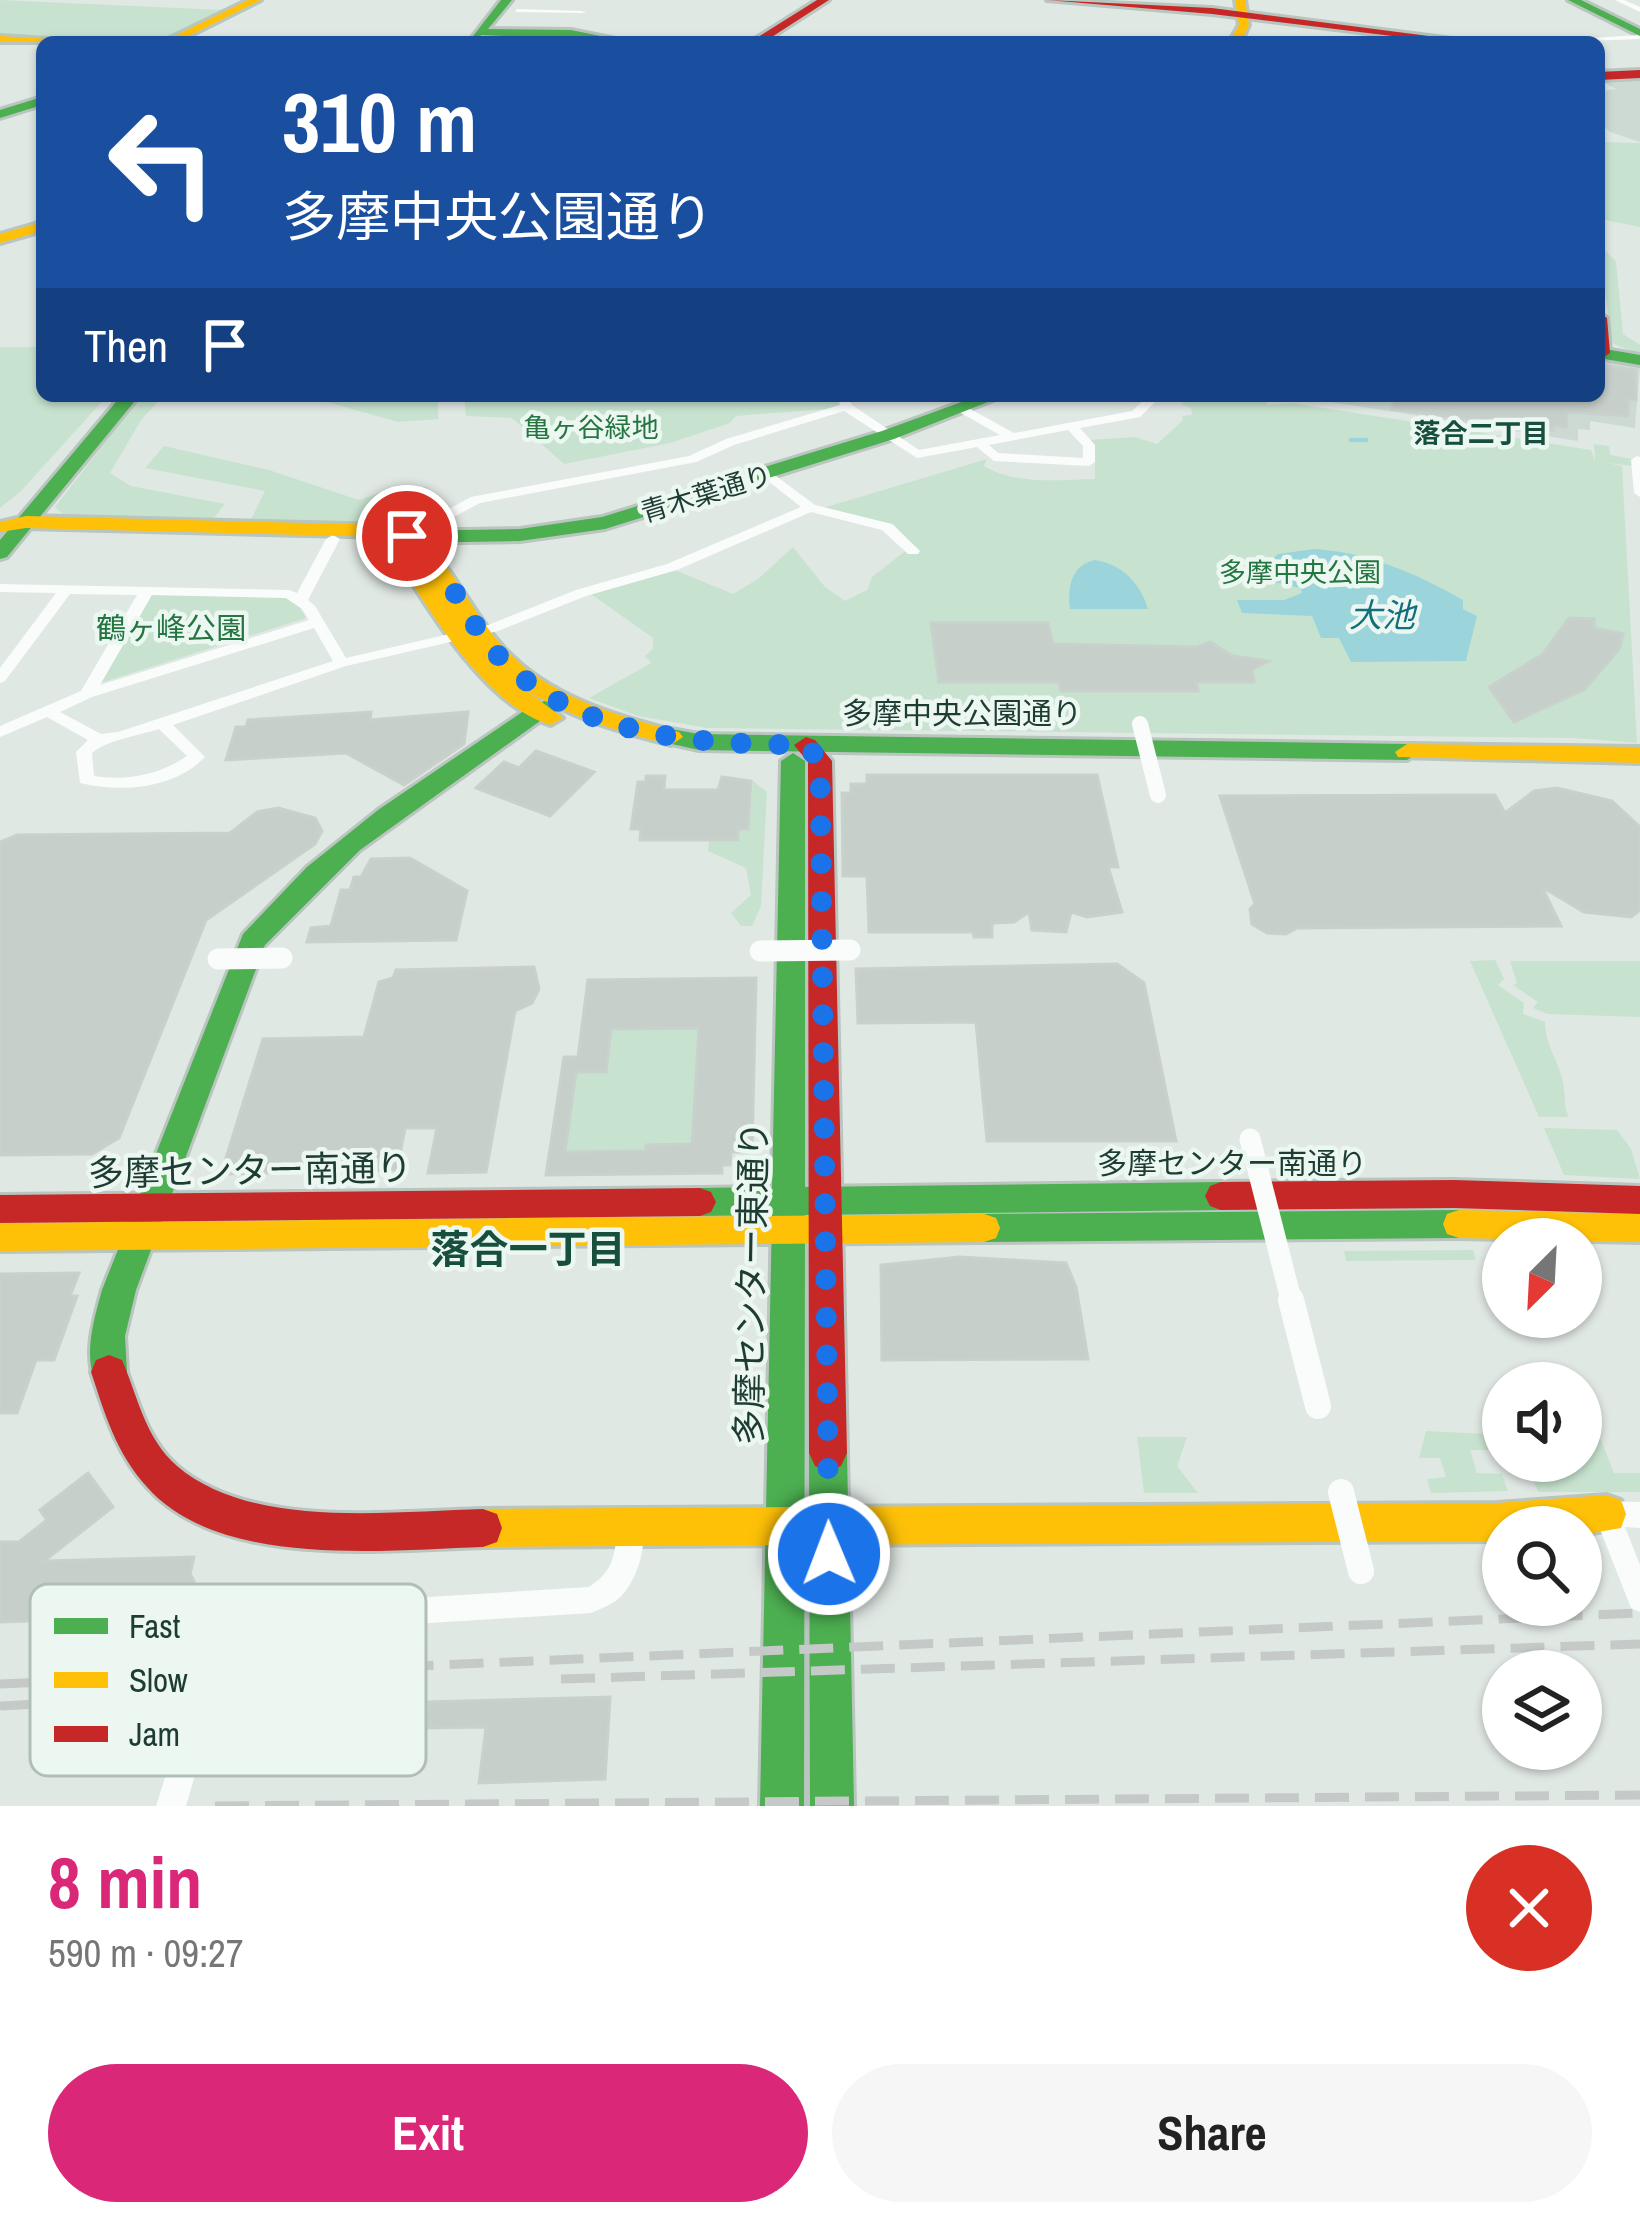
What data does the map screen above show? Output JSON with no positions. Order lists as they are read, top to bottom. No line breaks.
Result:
{"streets":{"street":["青木葉通り","多摩中央公園通り","多摩センター南通り","多摩センター東通り"]},"crossings":[["青木葉通り","多摩中央公園通り"],["多摩中央公園通り","多摩センター東通り"],["多摩センター南通り","多摩センター東通り"]],"districts":["落合二丁目","落合一丁目"],"water":["大池"],"parks":["亀ヶ谷緑地","多摩中央公園","鶴ヶ峰公園"],"legend":["Fast","Slow","Jam"],"north":"bottom left","page":{"turn":["310 m","多摩中央公園通り"],"then":"Then","heading":["8 min","590 m · 09:27"],"buttons":["Exit","Share"]}}
